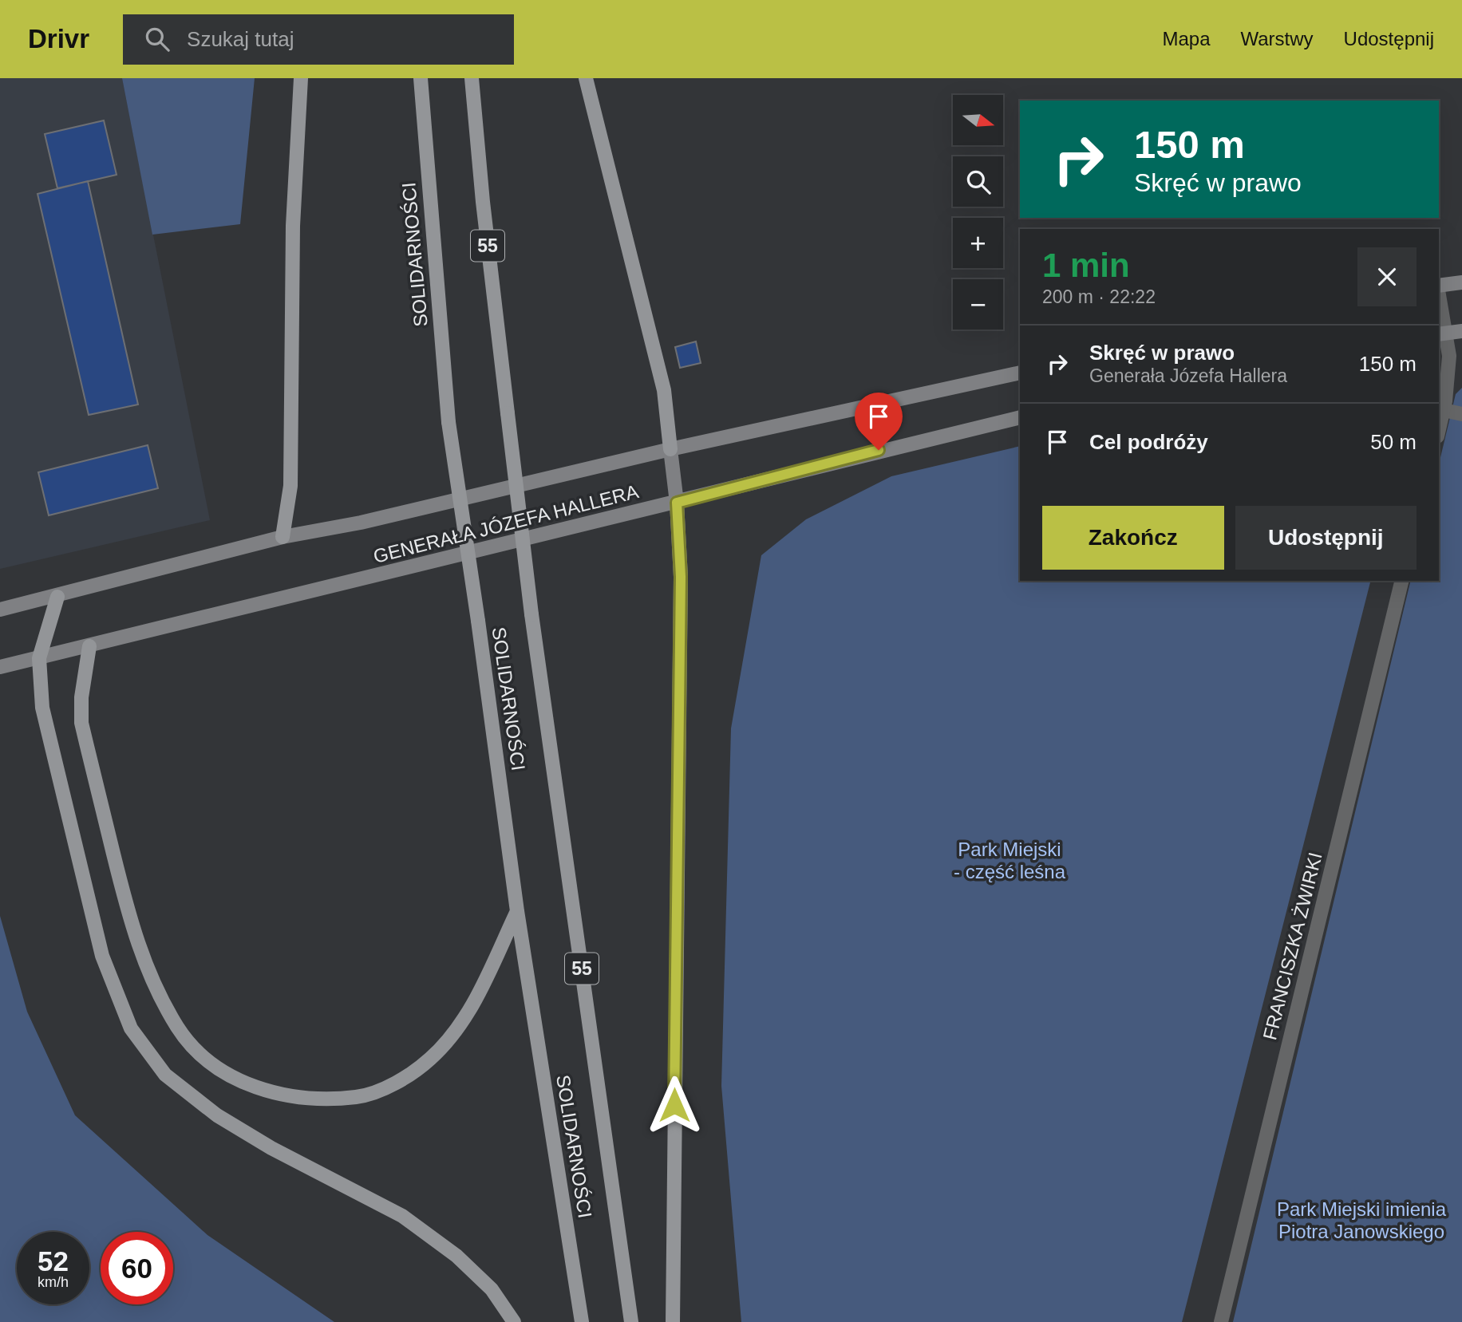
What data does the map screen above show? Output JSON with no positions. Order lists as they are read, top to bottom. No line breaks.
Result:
{"streets":{"main road":["55","SOLIDARNOŚCI","GENERAŁA JÓZEFA HALLERA"],"street":["FRANCISZKA ŻWIRKI"]},"parks":["Park Miejski - część leśna","Park Miejski imienia Piotra Janowskiego"],"north":"right","page":{"header":"Drivr","search":"Szukaj tutaj","nav":["Mapa","Warstwy","Udostępnij"],"map_buttons":["+","−"],"turn":["150 m","Skręć w prawo"],"heading":["1 min","200 m · 22:22"],"list":[{"name":"Skręć w prawo","note":"Generała Józefa Hallera","value":"150 m"},{"name":"Cel podróży","value":"50 m"}],"buttons":["Zakończ","Udostępnij"],"speed":"52 km/h","limit":"60"}}
